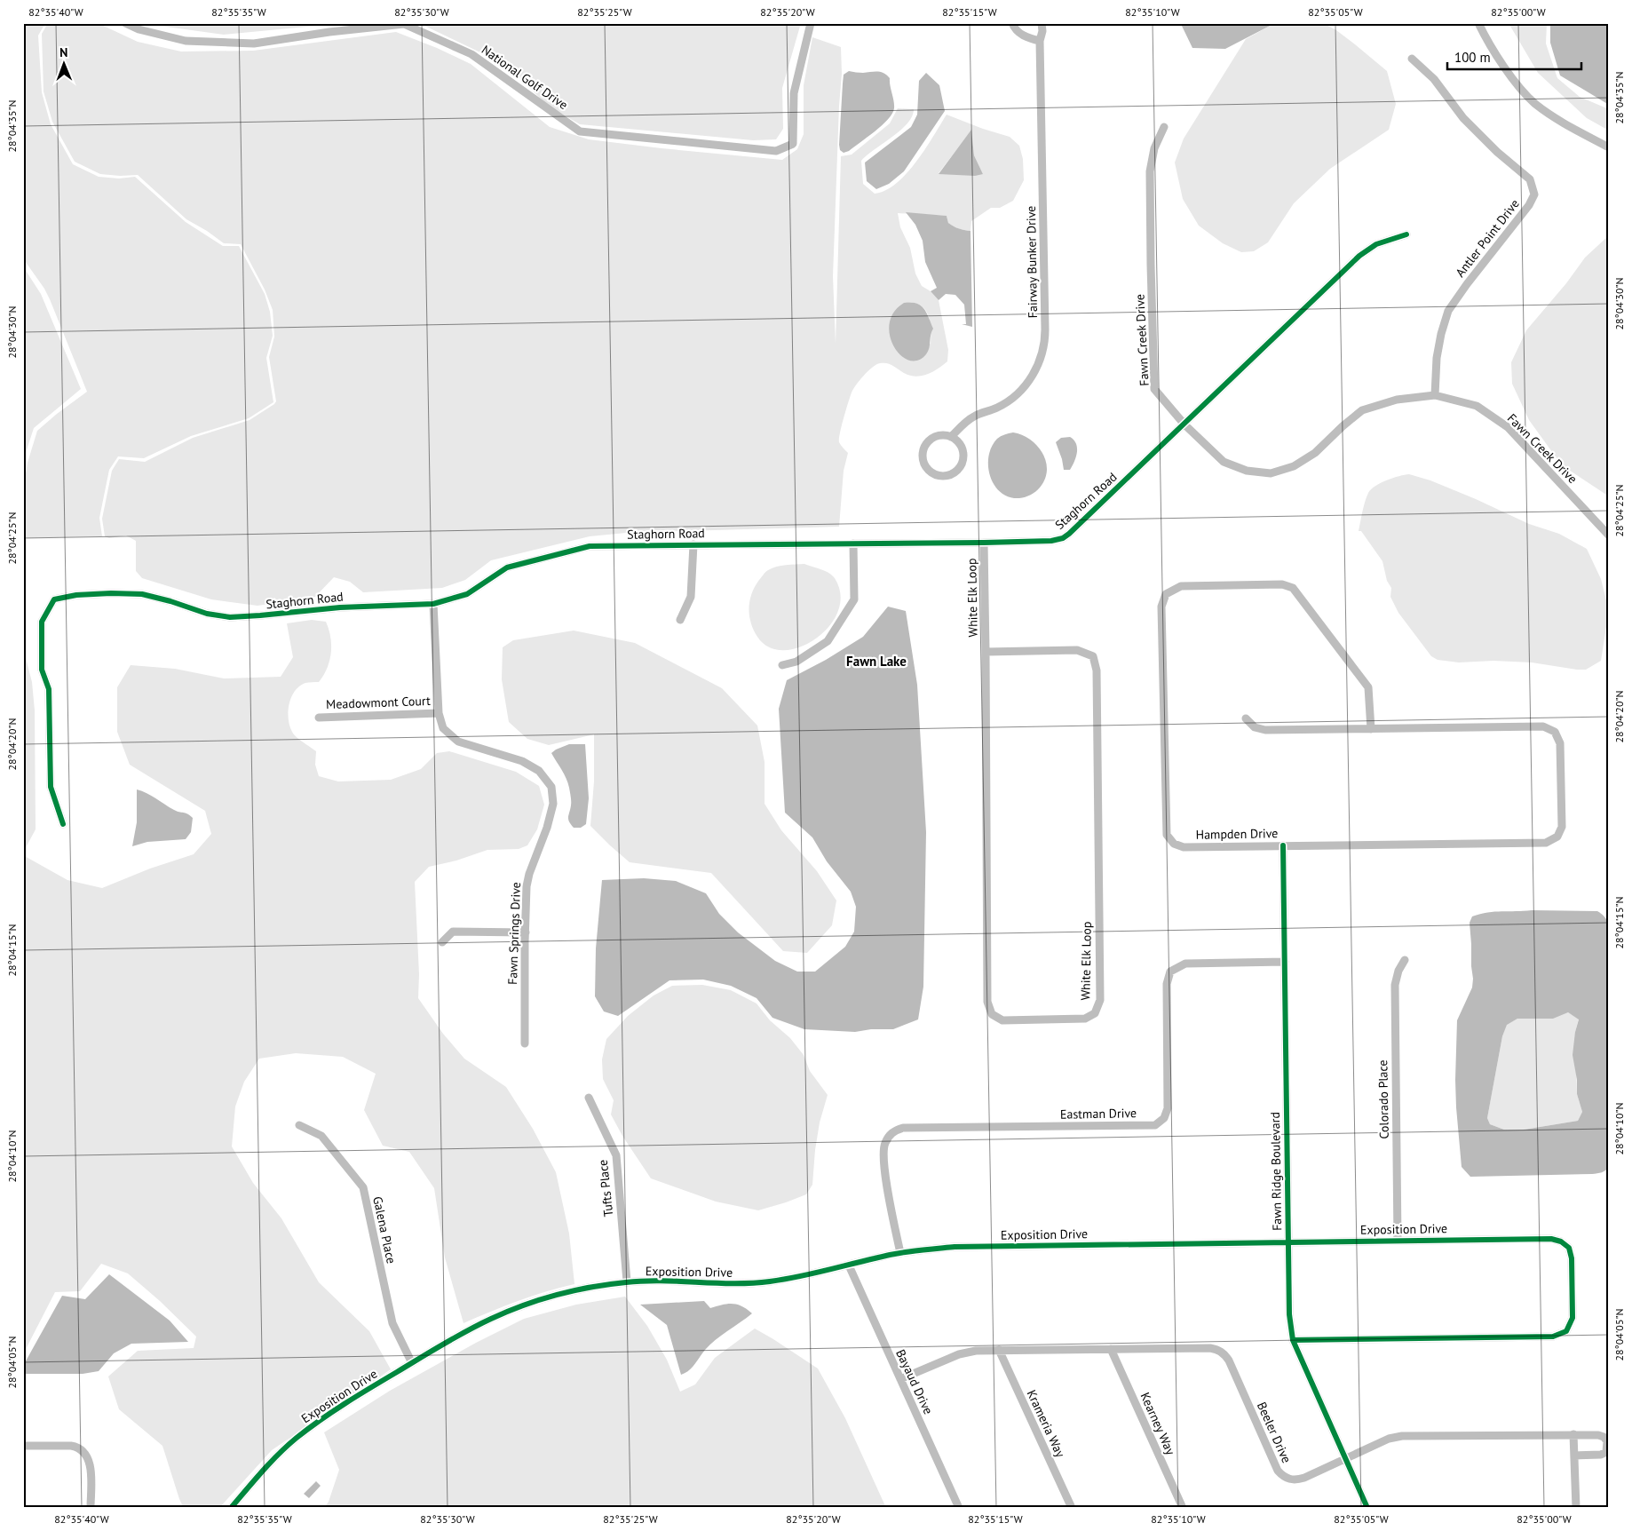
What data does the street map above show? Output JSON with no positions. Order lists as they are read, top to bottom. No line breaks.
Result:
{"streets":{"street":["National Golf Drive","Antler Point Drive","Fairway Bunker Drive","Fawn Creek Drive","Staghorn Road","White Elk Loop","Meadowmont Court","Hampden Drive","Fawn Springs Drive","Colorado Place","Eastman Drive","Fawn Ridge Boulevard","Tufts Place","Exposition Drive","Galena Place","Bayaud Drive","Krameria Way","Kearney Way","Beeler Drive"]},"crossings":[["Antler Point Drive","Fawn Creek Drive"],["Fawn Creek Drive","Staghorn Road"],["Staghorn Road","White Elk Loop"],["Staghorn Road","Fawn Springs Drive"],["Meadowmont Court","Fawn Springs Drive"],["Hampden Drive","Fawn Ridge Boulevard"],["Colorado Place","Exposition Drive"],["Eastman Drive","Fawn Ridge Boulevard"],["Eastman Drive","Exposition Drive"],["Fawn Ridge Boulevard","Exposition Drive"],["Fawn Ridge Boulevard","Beeler Drive"],["Tufts Place","Exposition Drive"],["Exposition Drive","Galena Place"],["Exposition Drive","Bayaud Drive"],["Bayaud Drive","Beeler Drive"],["Krameria Way","Beeler Drive"],["Kearney Way","Beeler Drive"]],"districts":["Fawn Lake"],"scale_bar":"100 m","north":"top","coordinates":["82°35'40\"W","82°35'35\"W","82°35'30\"W","82°35'25\"W","82°35'20\"W","82°35'15\"W","82°35'10\"W","82°35'05\"W","82°35'00\"W","28°04'35\"N","28°04'30\"N","28°04'25\"N","28°04'20\"N","28°04'15\"N","28°04'10\"N","28°04'05\"N"]}
